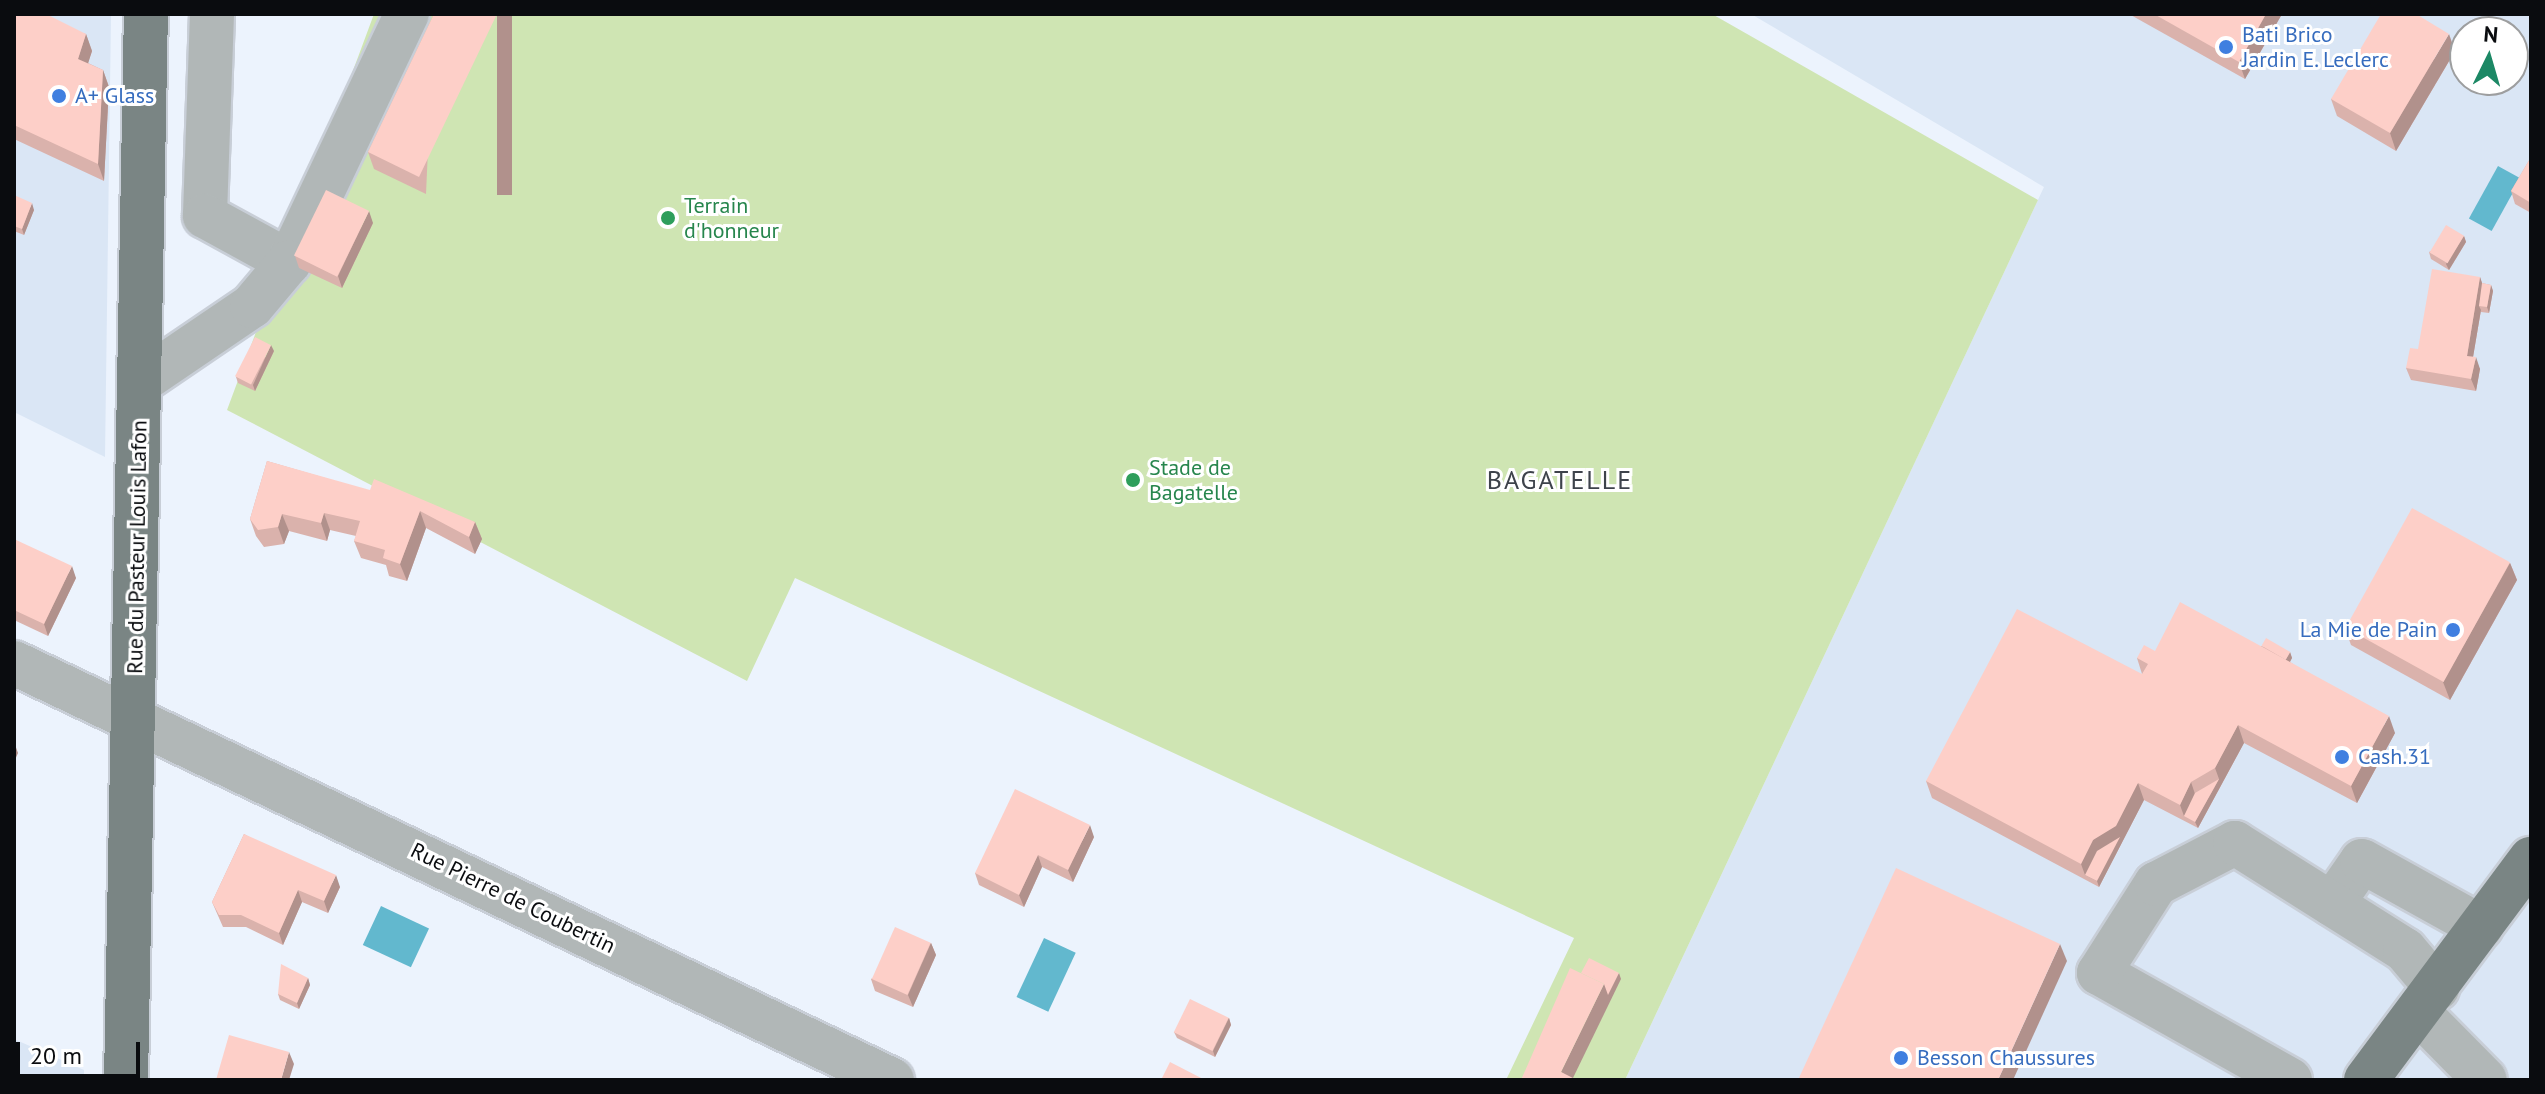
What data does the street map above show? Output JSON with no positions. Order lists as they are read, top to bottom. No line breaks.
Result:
{"streets":{"main road":["Rue du Pasteur Louis Lafon"],"street":["Rue Pierre de Coubertin"]},"crossings":[["Rue du Pasteur Louis Lafon","Rue Pierre de Coubertin"]],"districts":["BAGATELLE"],"places":["Bati Brico Jardin E. Leclerc","A+ Glass","Terrain d'honneur","Stade de Bagatelle","La Mie de Pain","Cash.31","Besson Chaussures"],"scale_bar":"20 m","north":"top"}
